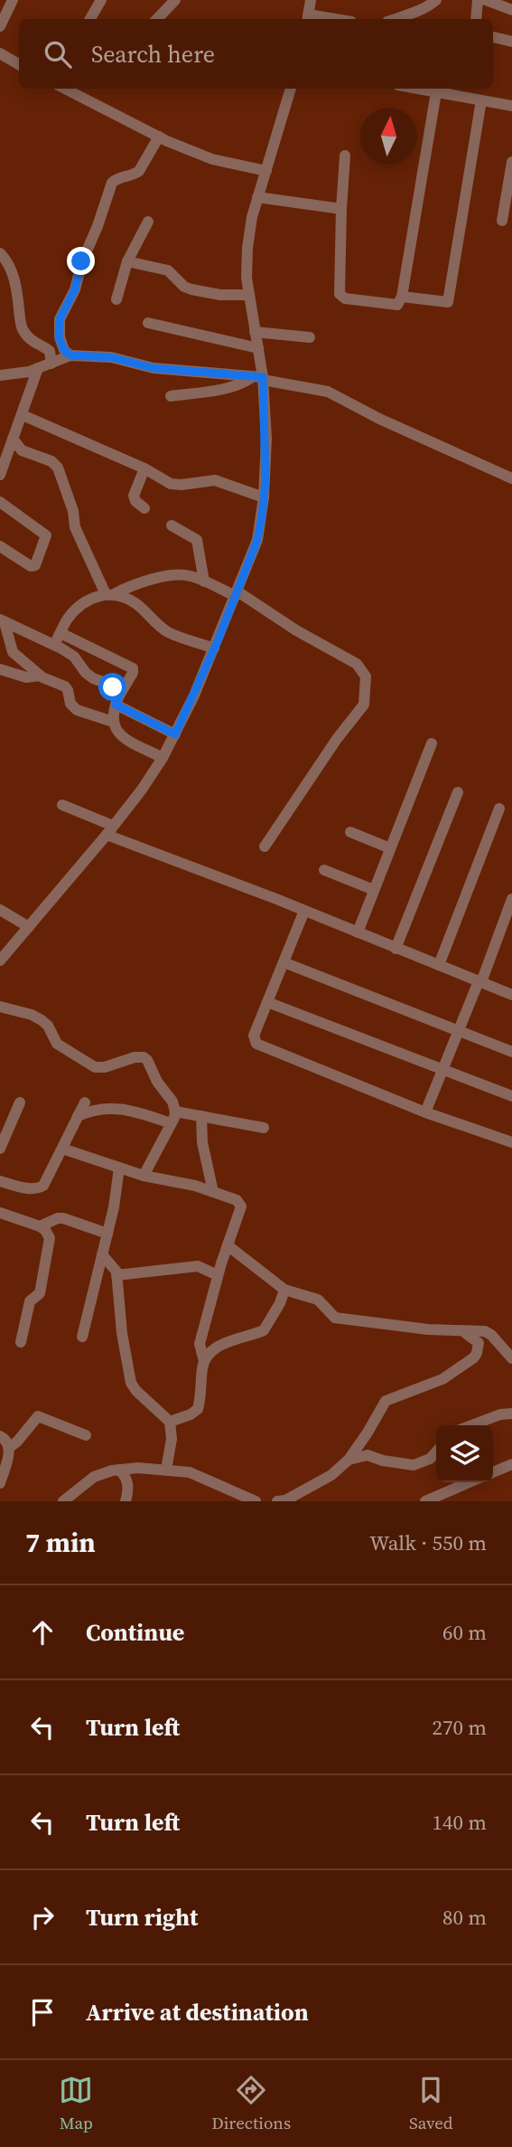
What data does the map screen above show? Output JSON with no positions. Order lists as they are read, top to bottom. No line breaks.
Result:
{"north":"top","page":{"search":"Search here","heading":["7 min","Walk · 550 m"],"list":[["Continue","60 m"],["Turn left","270 m"],["Turn left","140 m"],["Turn right","80 m"],"Arrive at destination"],"nav":["Map","Directions","Saved"]}}
